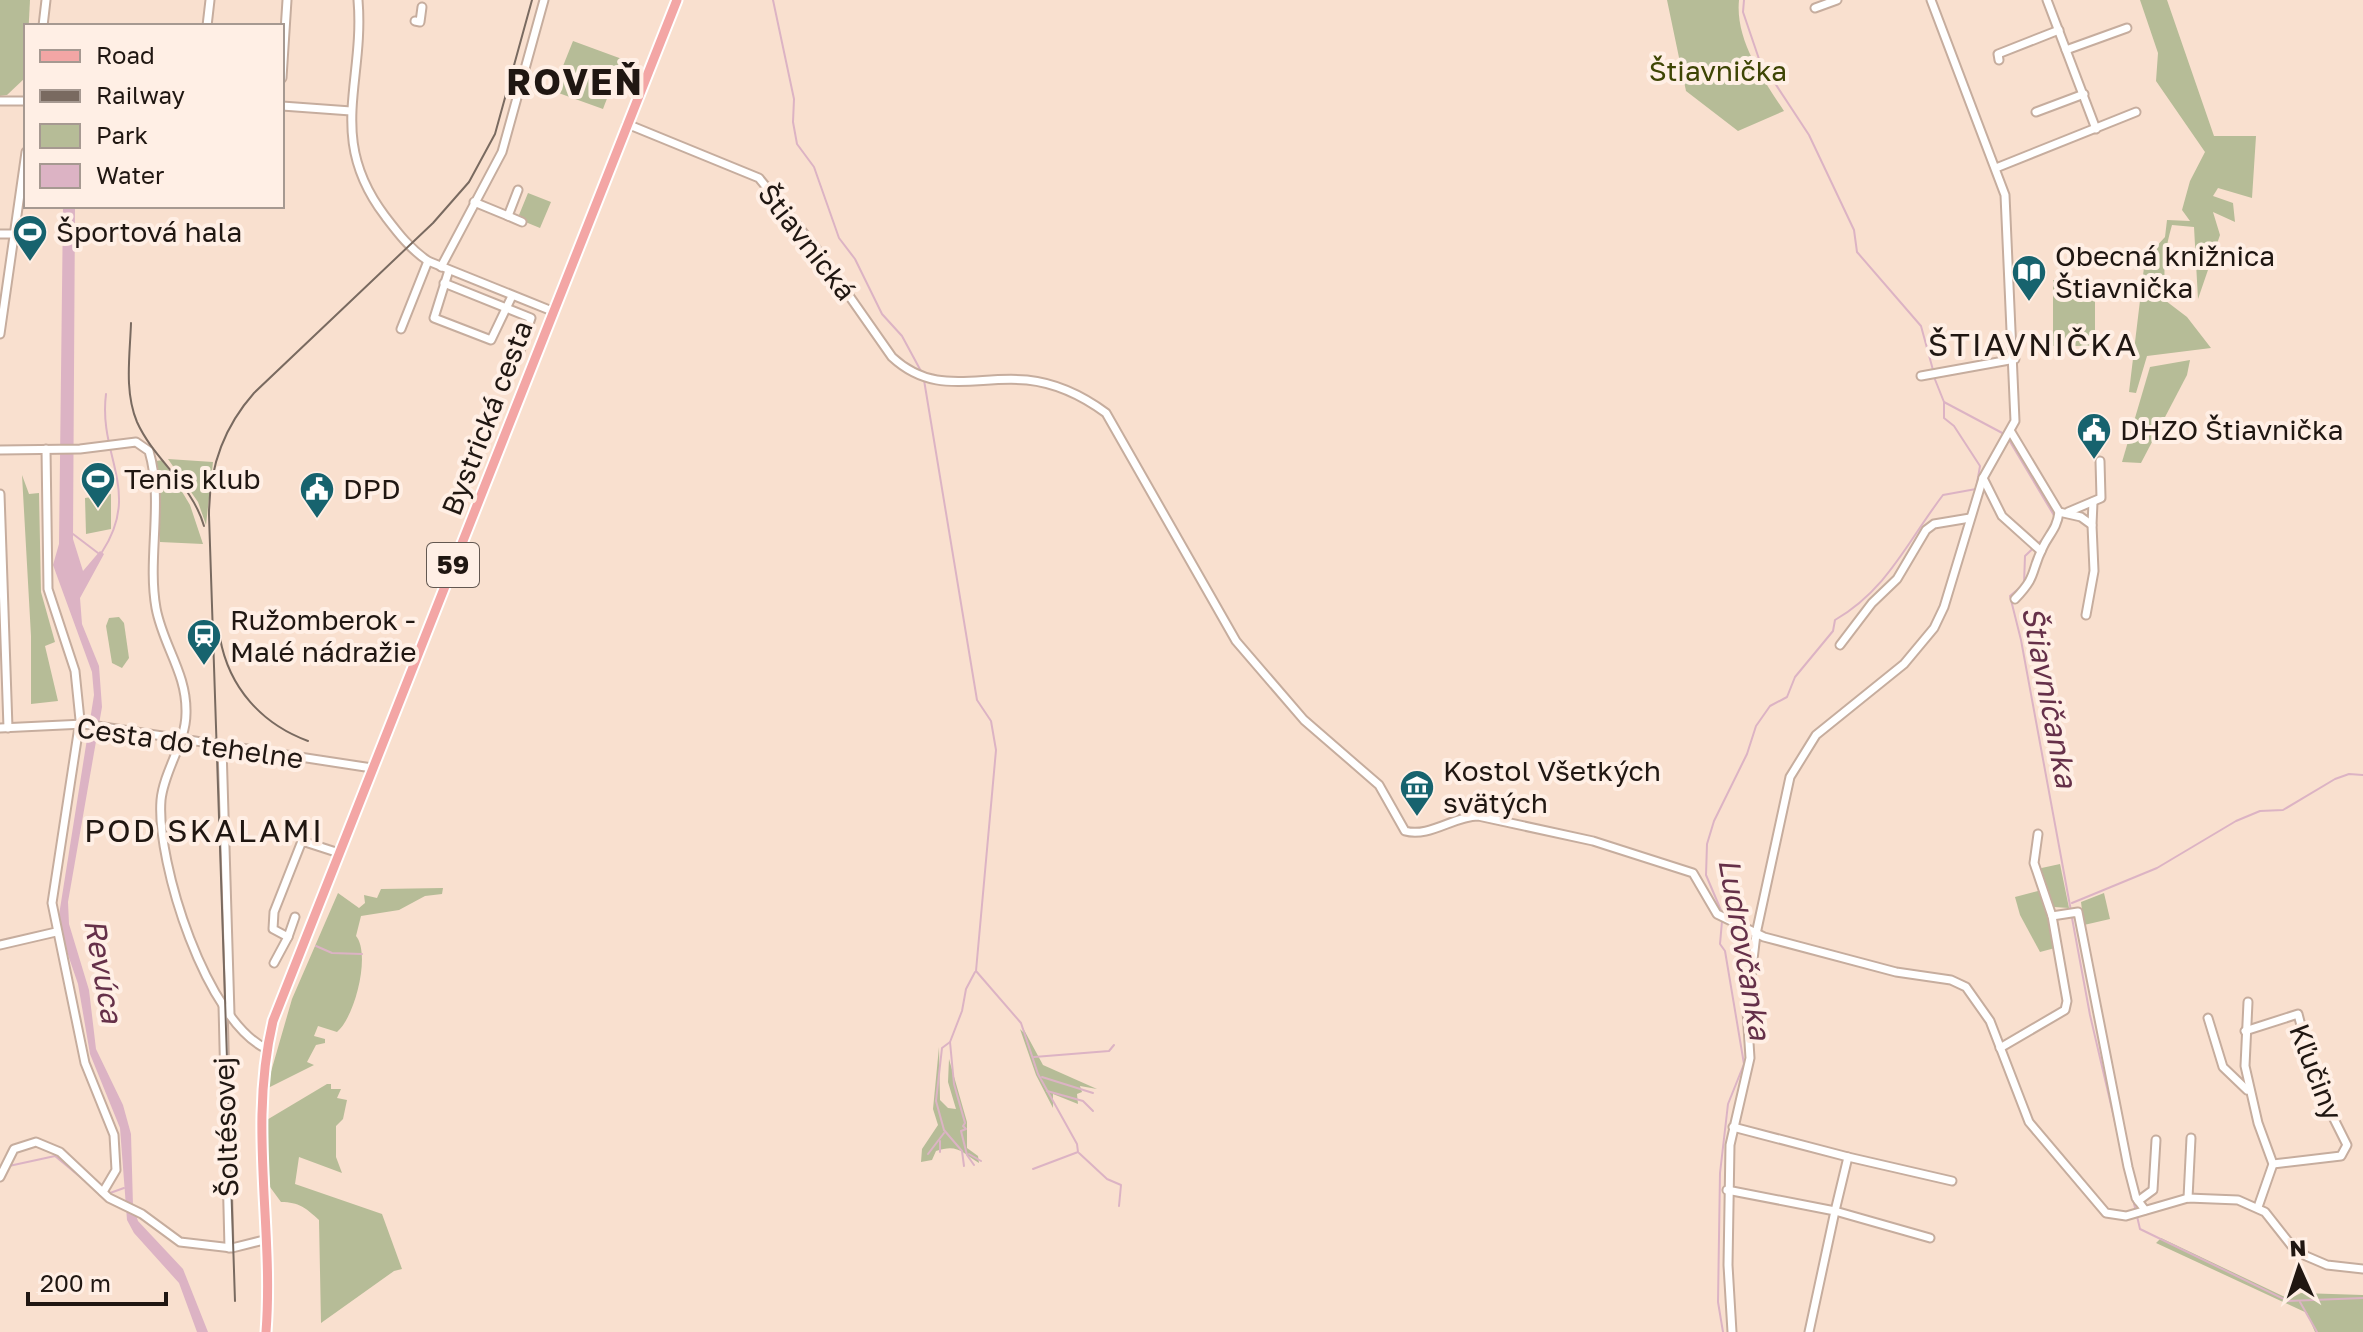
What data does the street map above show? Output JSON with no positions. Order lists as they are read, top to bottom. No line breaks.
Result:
{"streets":{"main road":["Bystrická cesta","59"],"street":["Štiavnická","Cesta do tehelne","Kľučiny","Šoltésovej"]},"crossings":[["Štiavnická","Bystrická cesta"],["Bystrická cesta","Cesta do tehelne"]],"districts":["ROVEŇ","ŠTIAVNIČKA","POD SKALAMI"],"water":["Štiavničanka","Ludrovčanka","Revúca"],"parks":["Štiavnička"],"places":{"sports":["Športová hala","Tenis klub"],"library":["Obecná knižnica Štiavnička"],"public building":["DHZO Štiavnička","DPD"],"station":["Ružomberok - Malé nádražie"],"museum":["Kostol Všetkých svätých"]},"legend":["Road","Railway","Park","Water"],"scale_bar":"200 m","north":"top"}
